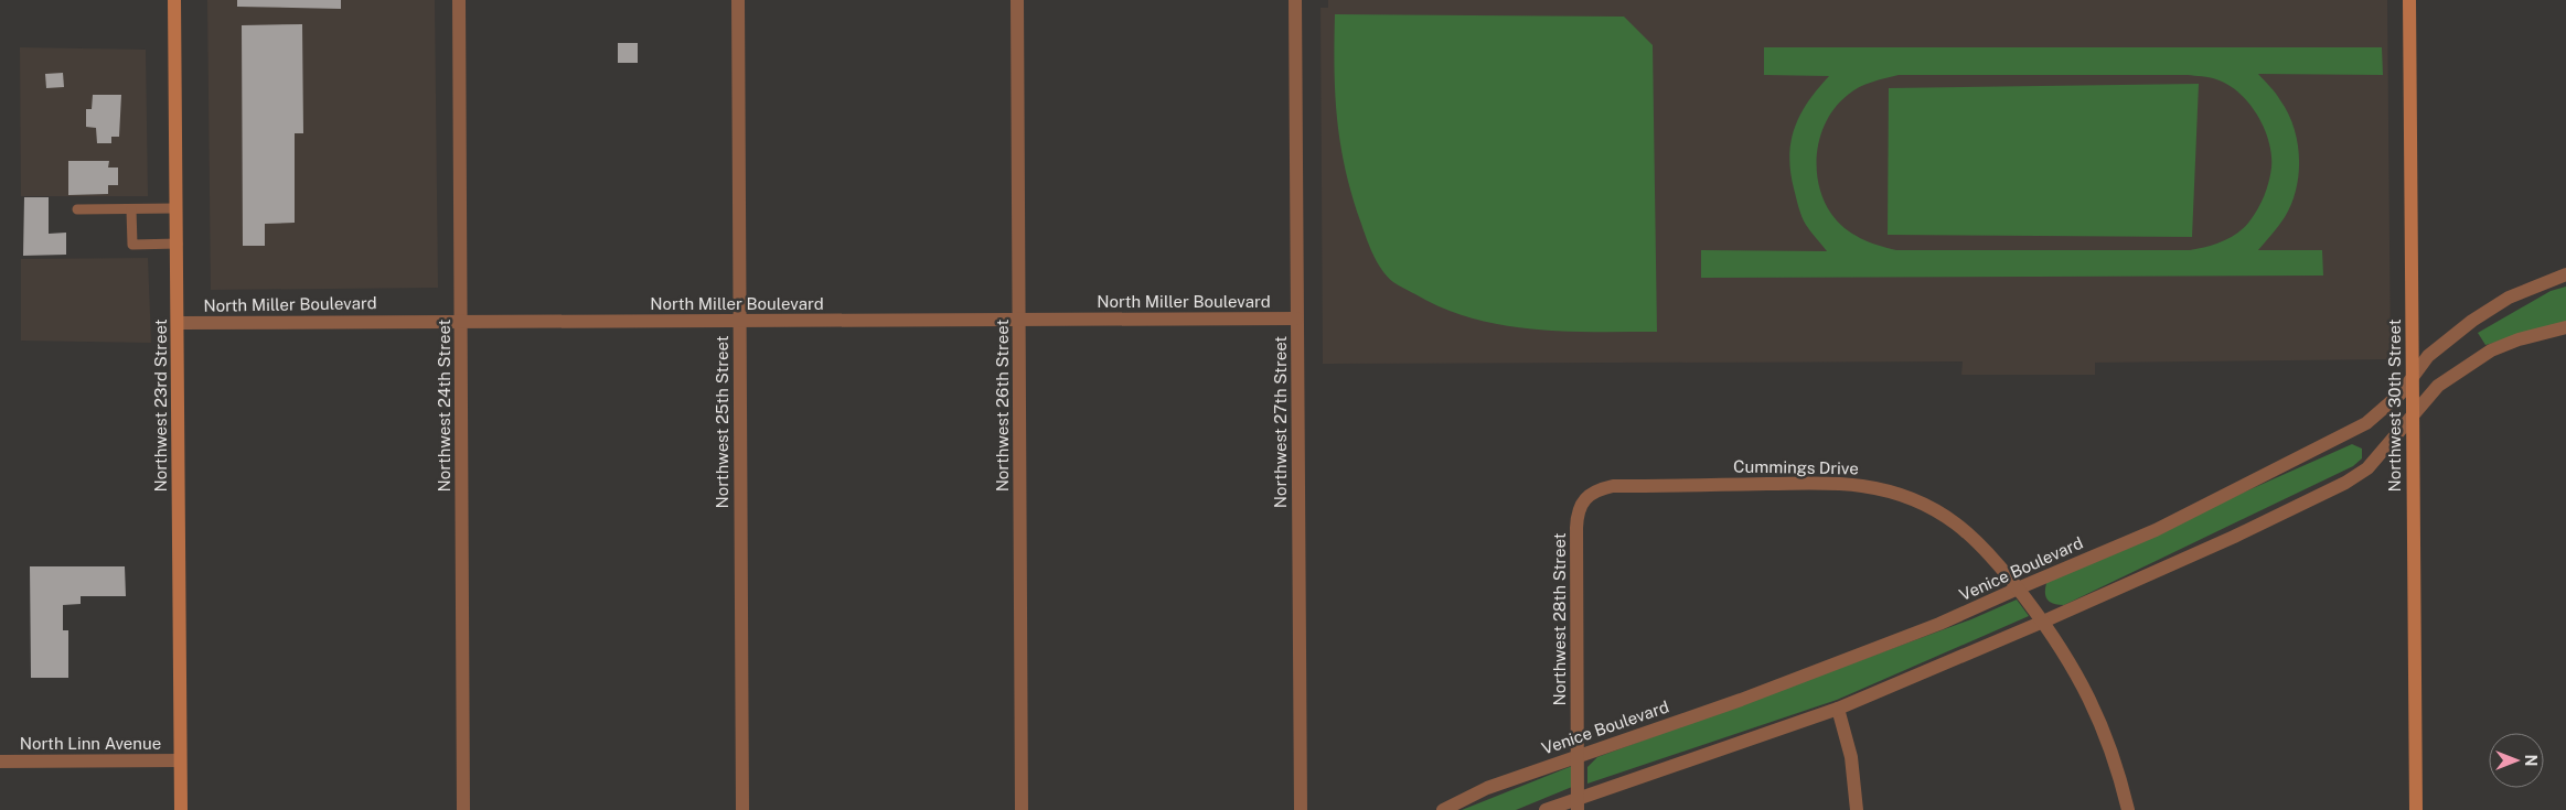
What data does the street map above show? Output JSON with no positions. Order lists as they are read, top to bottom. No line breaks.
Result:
{"streets":{"main road":["Northwest 23rd Street","Northwest 30th Street"],"street":["North Miller Boulevard","Northwest 24th Street","Northwest 26th Street","Northwest 25th Street","Northwest 27th Street","Cummings Drive","Venice Boulevard","Northwest 28th Street","North Linn Avenue"]},"crossings":[["North Miller Boulevard","Northwest 23rd Street"],["North Miller Boulevard","Northwest 24th Street"],["North Miller Boulevard","Northwest 26th Street"],["North Miller Boulevard","Northwest 25th Street"],["North Miller Boulevard","Northwest 27th Street"],["Northwest 23rd Street","North Linn Avenue"],["Northwest 30th Street","Venice Boulevard"],["Cummings Drive","Venice Boulevard"],["Cummings Drive","Northwest 28th Street"],["Venice Boulevard","Northwest 28th Street"]],"north":"right"}
